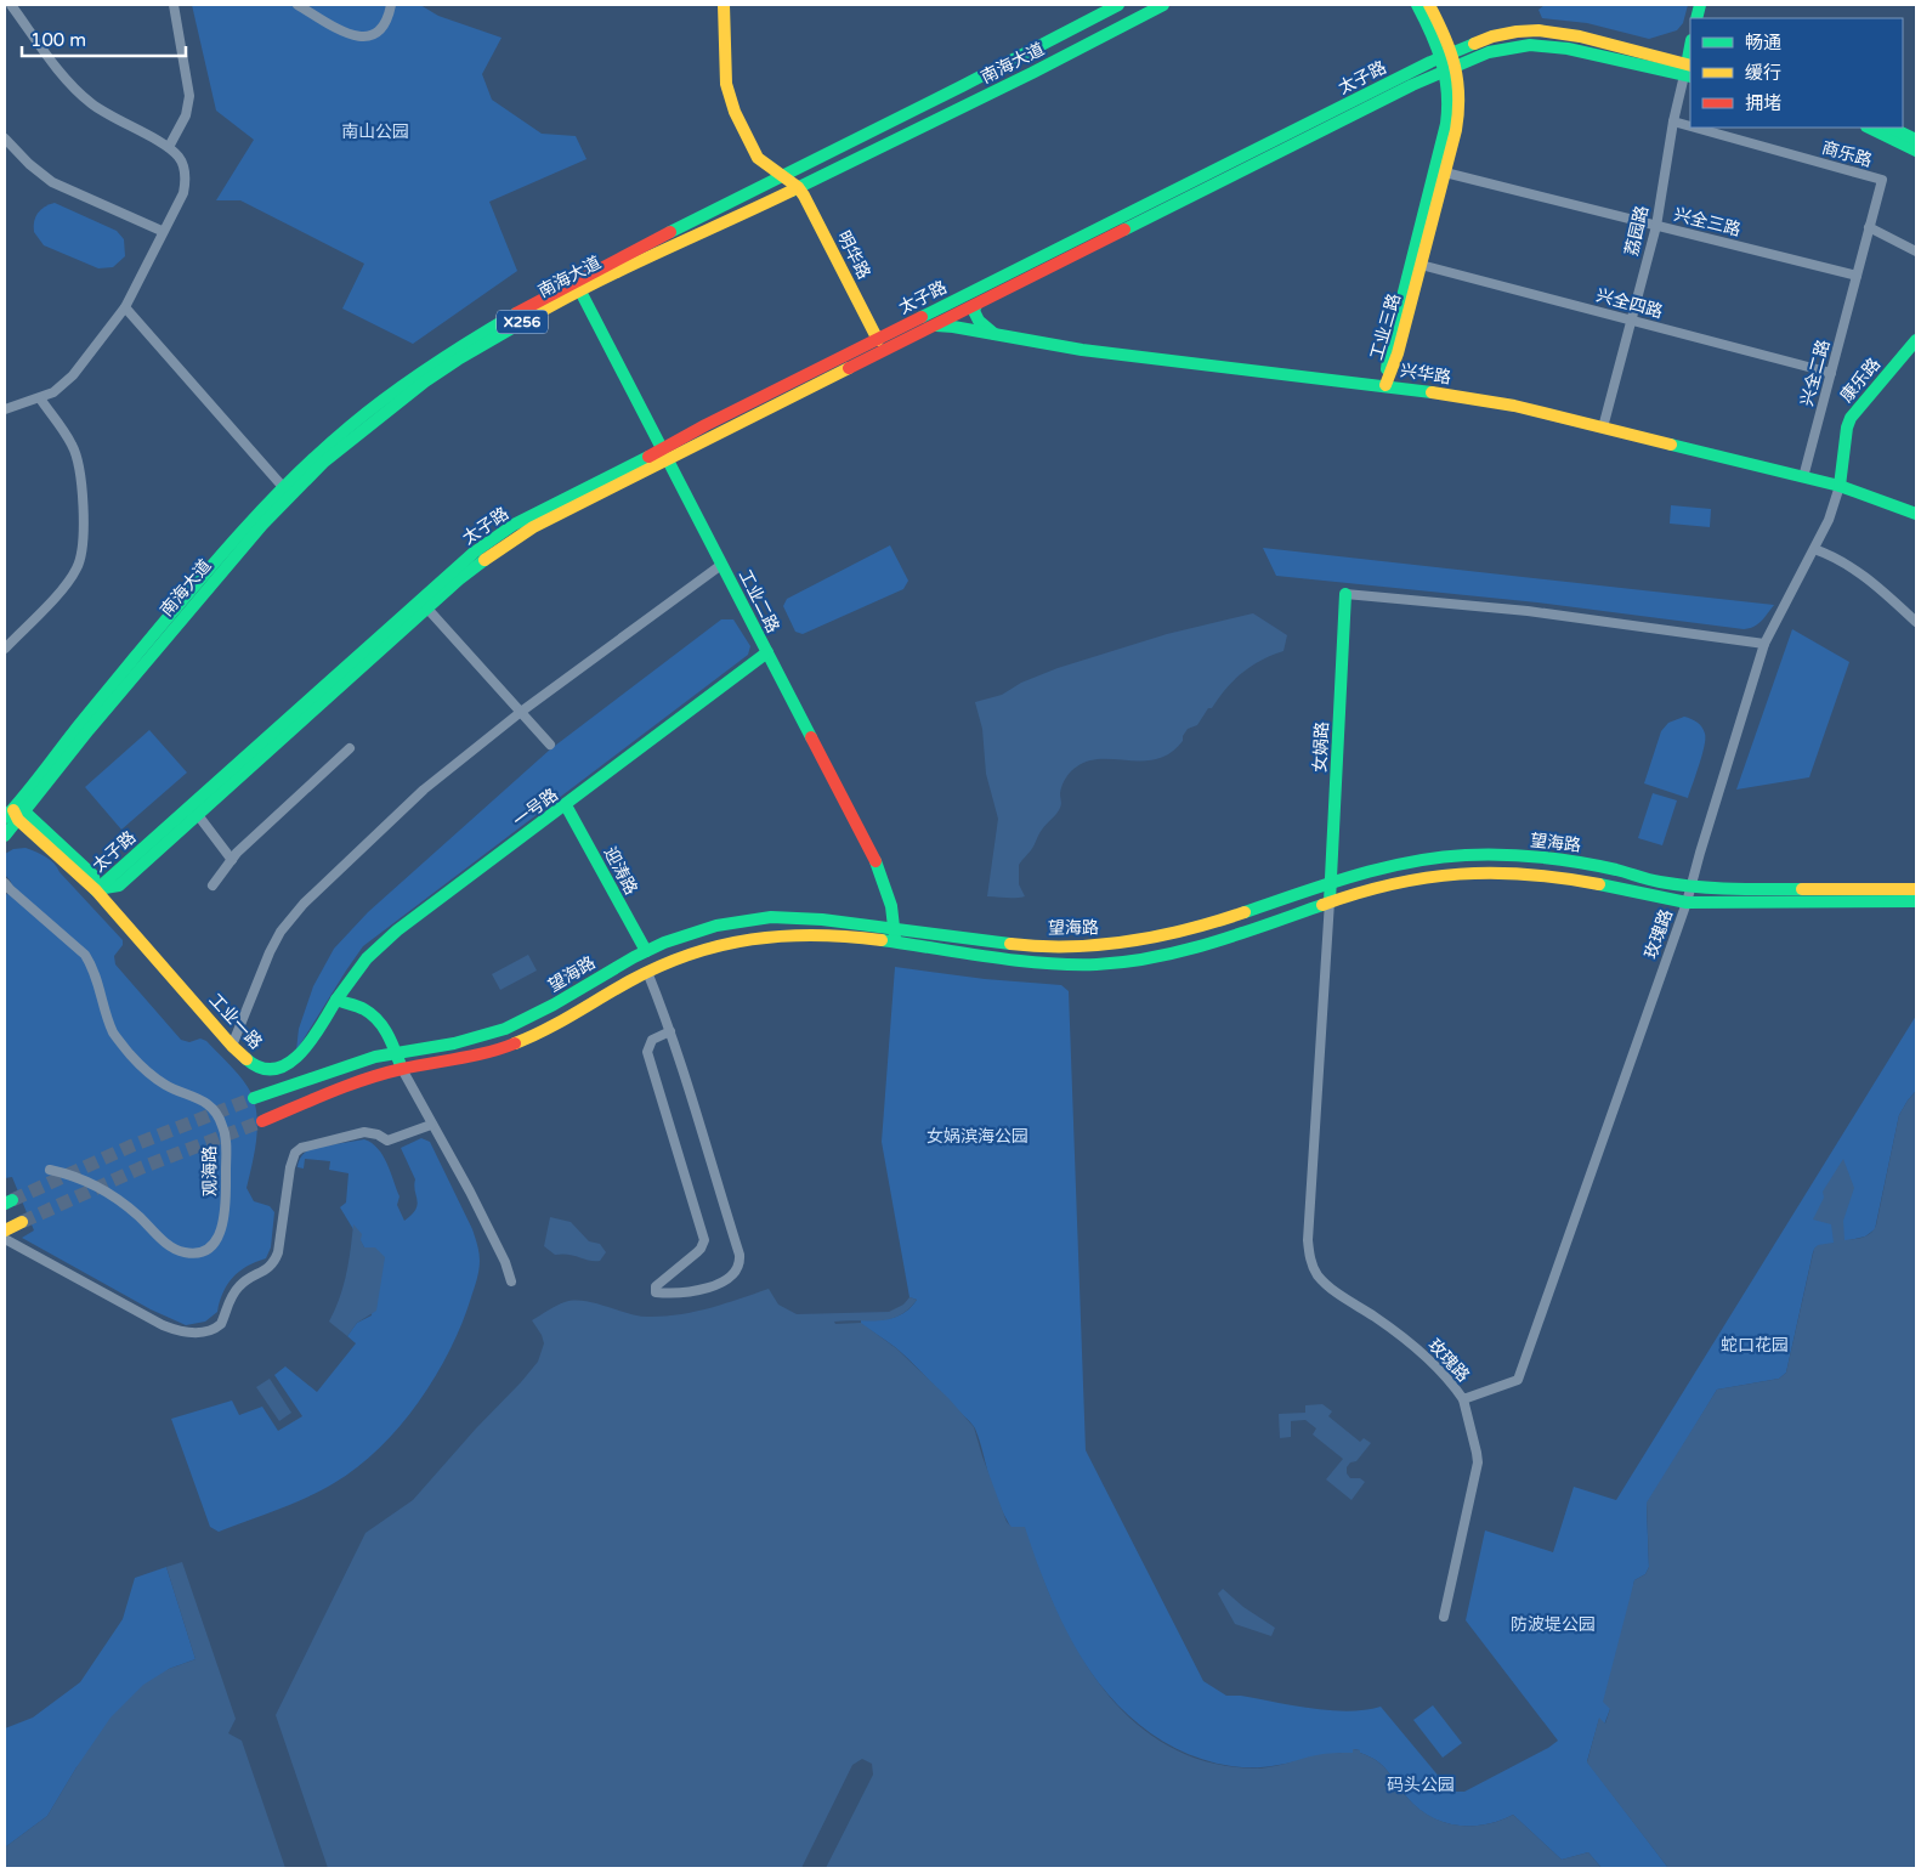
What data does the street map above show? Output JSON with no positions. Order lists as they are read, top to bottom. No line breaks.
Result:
{"streets":{"main road":["南海大道","太子路","荔园路","明华路","X256","工业三路","兴华路","康乐路","工业二路","女娲路","一号路","望海路","迎涛路","工业一路"],"street":["商乐路","兴全三路","兴全四路","兴全二路","玫瑰路","观海路"]},"crossings":[["南海大道","明华路"],["南海大道","工业二路"],["南海大道","工业一路"],["太子路","荔园路"],["太子路","明华路"],["太子路","工业三路"],["太子路","兴华路"],["太子路","工业二路"],["太子路","工业一路"],["商乐路","兴全三路"],["商乐路","荔园路"],["商乐路","兴全二路"],["兴全三路","荔园路"],["兴全三路","工业三路"],["兴全三路","兴全二路"],["荔园路","兴全四路"],["荔园路","兴华路"],["兴全四路","工业三路"],["兴全四路","兴全二路"],["工业三路","兴华路"],["兴全二路","兴华路"],["兴华路","康乐路"],["工业二路","一号路"],["工业二路","望海路"],["女娲路","望海路"],["女娲路","玫瑰路"],["一号路","迎涛路"],["一号路","工业一路"],["望海路","迎涛路"],["望海路","玫瑰路"]],"parks":["南山公园","女娲滨海公园","蛇口花园","防波堤公园","码头公园"],"legend":["畅通","缓行","拥堵"],"scale_bar":"100 m"}
